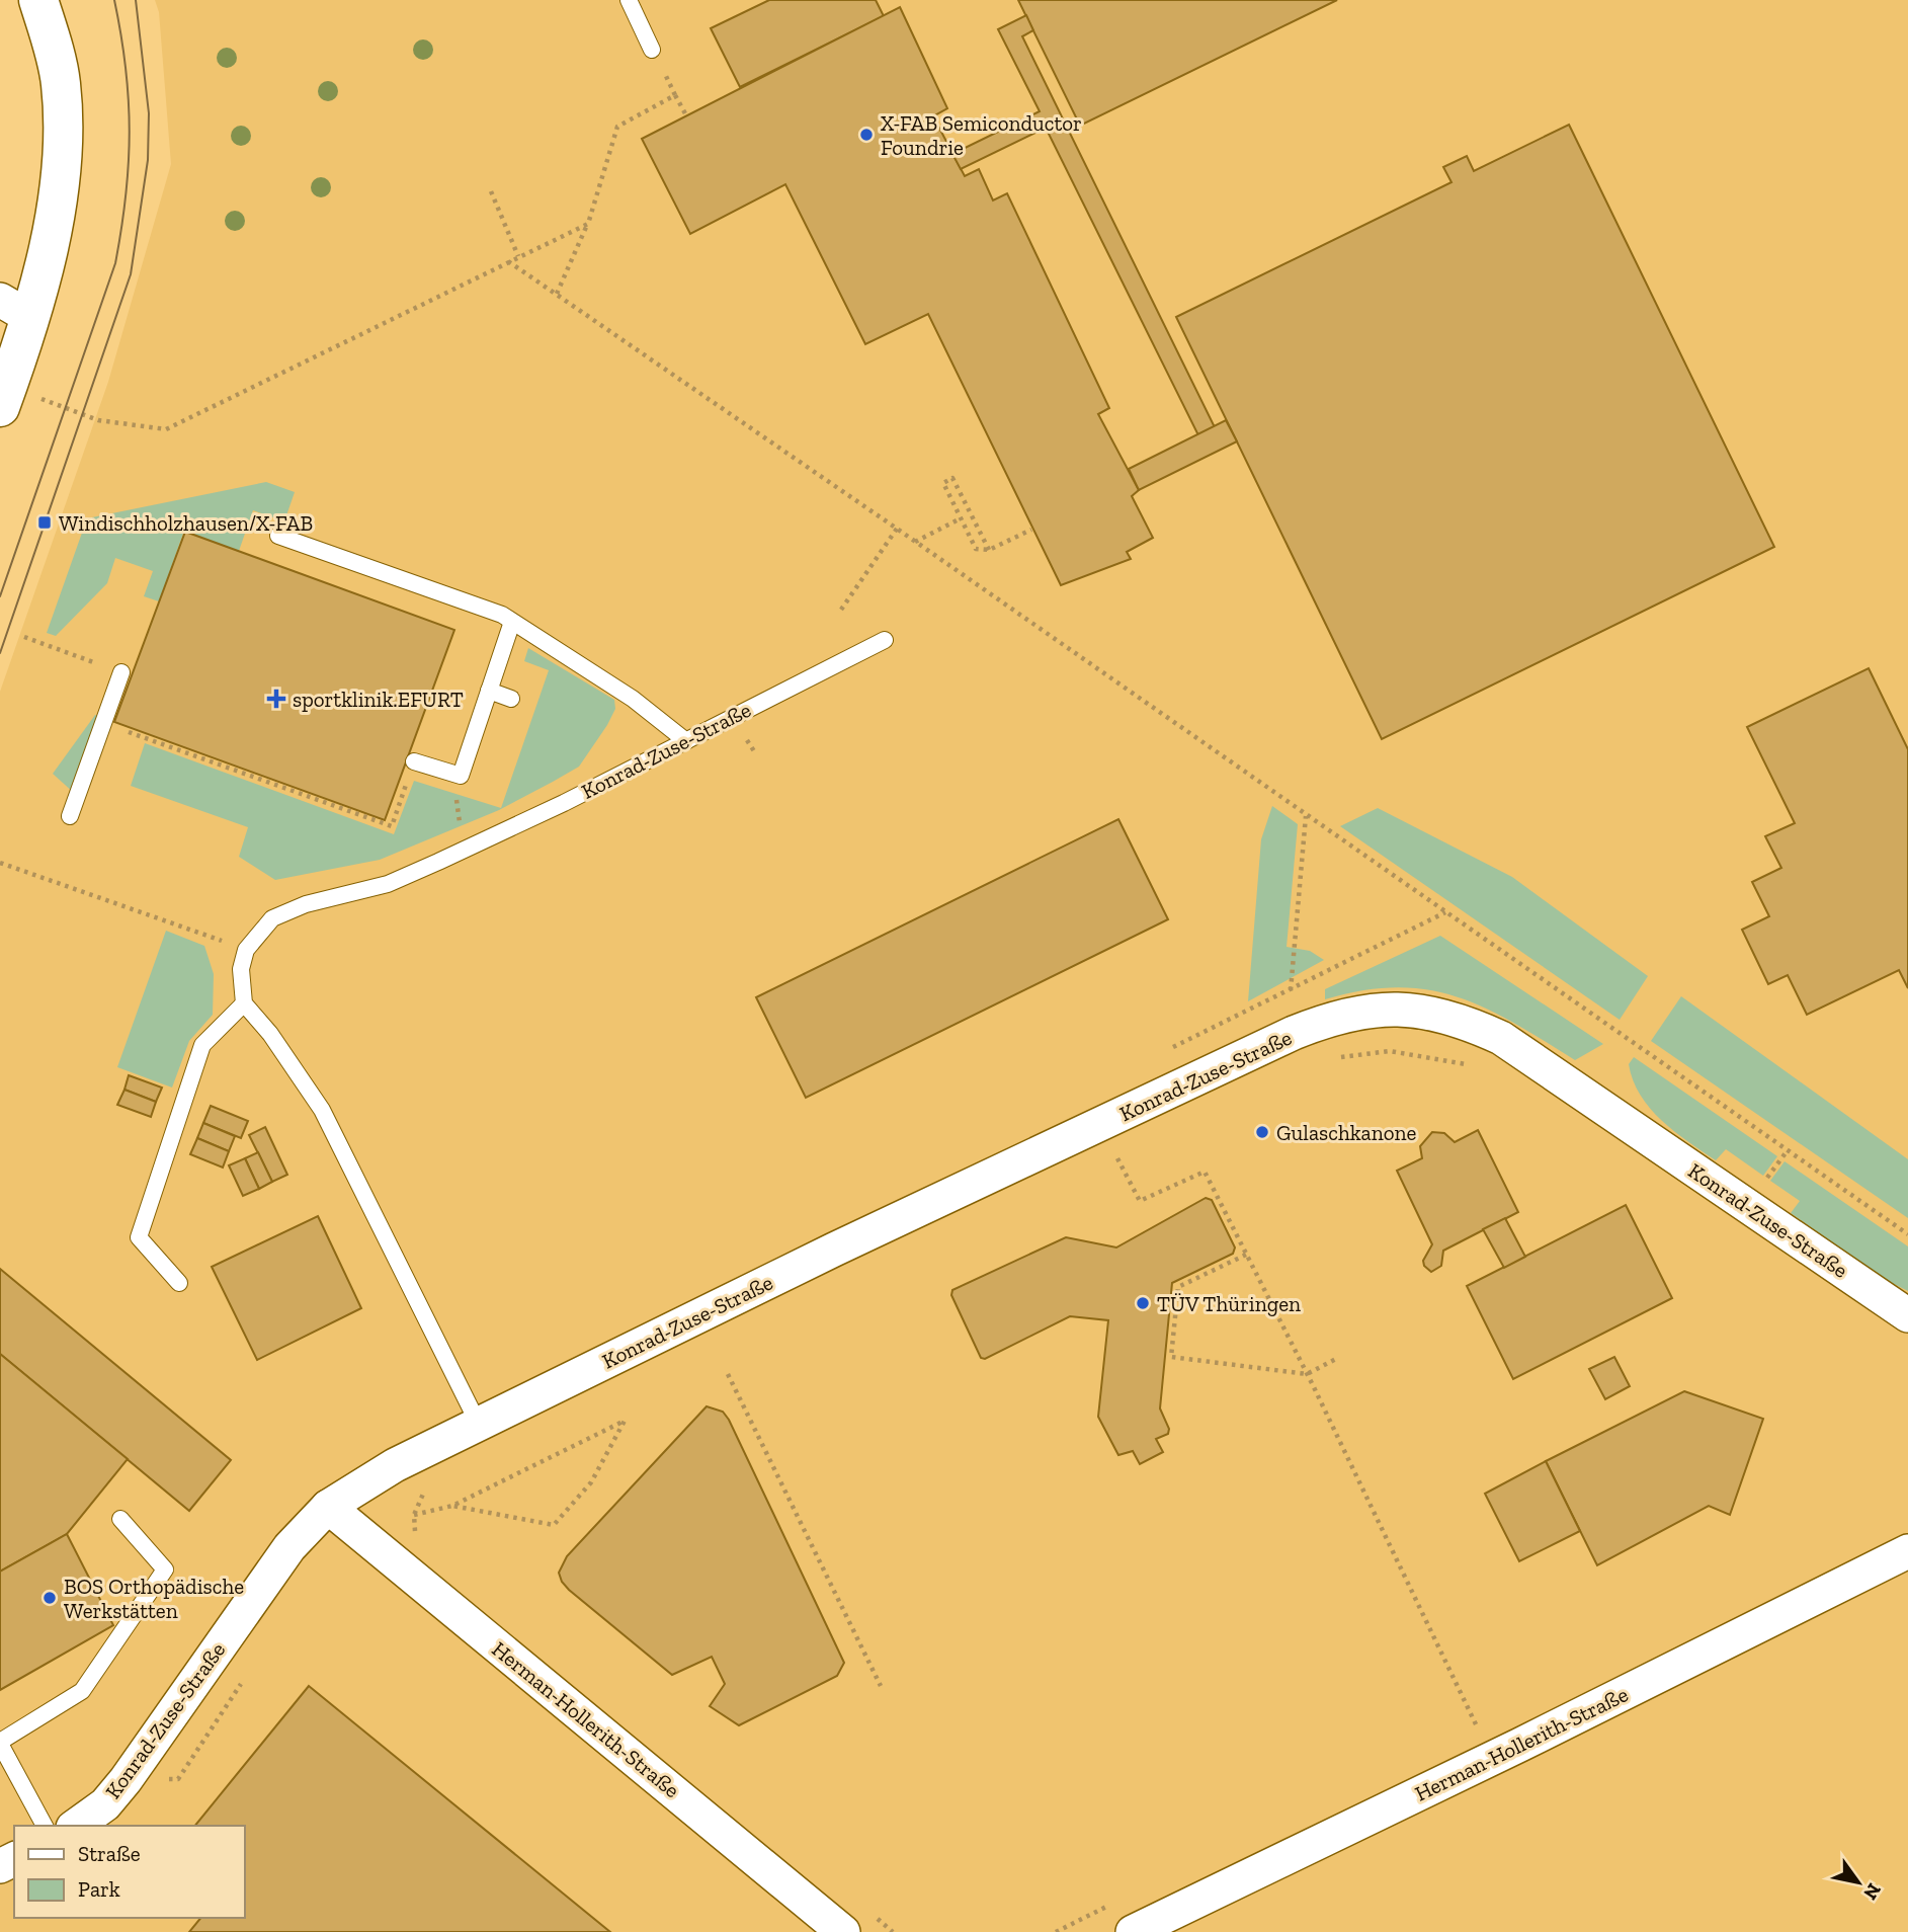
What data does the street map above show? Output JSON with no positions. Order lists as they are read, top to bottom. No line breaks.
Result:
{"streets":{"street":["Konrad-Zuse-Straße","Herman-Hollerith-Straße"]},"crossings":[["Konrad-Zuse-Straße","Herman-Hollerith-Straße"]],"places":{"other":["X-FAB Semiconductor Foundrie","Gulaschkanone","TÜV Thüringen","BOS Orthopädische Werkstätten"],"transit":["Windischholzhausen/X-FAB"],"health":["sportklinik.EFURT"]},"legend":["Straße","Park"],"north":"bottom right"}
